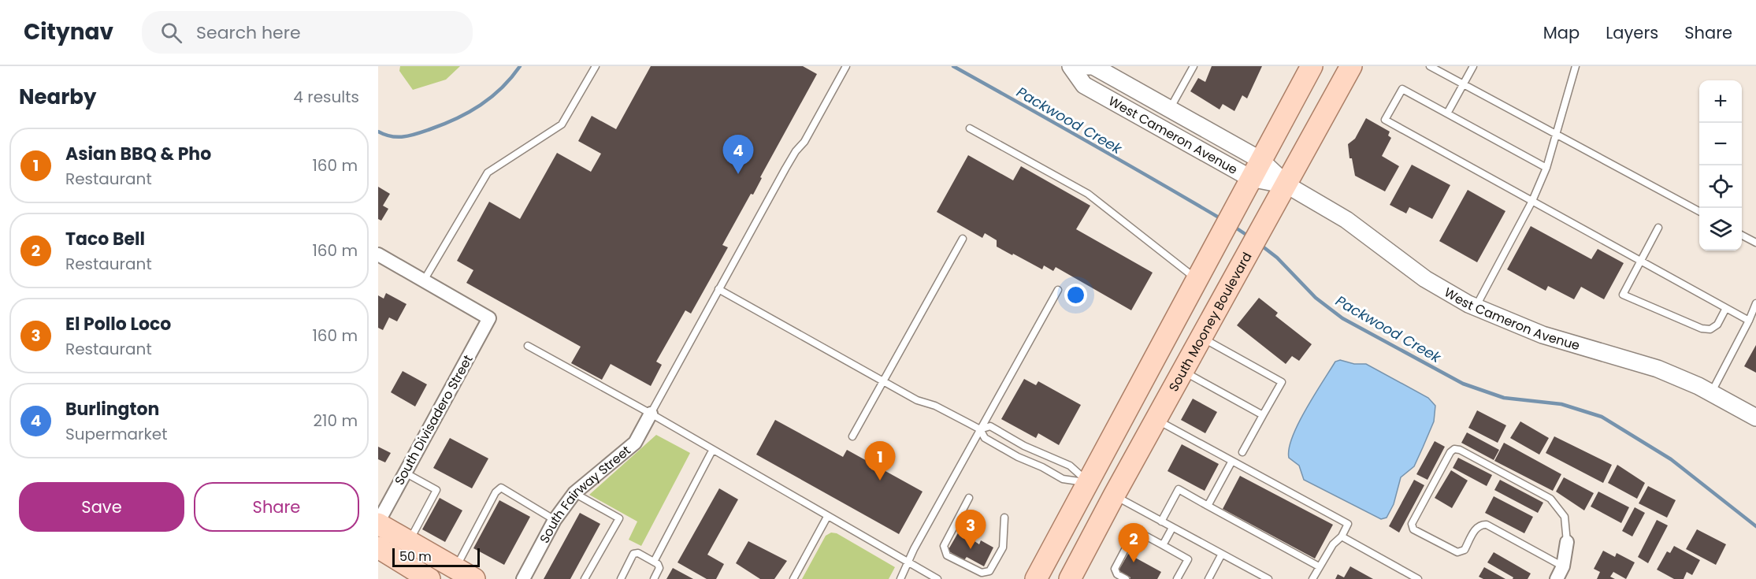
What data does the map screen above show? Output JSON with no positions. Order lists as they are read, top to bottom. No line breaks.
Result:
{"streets":{"main road":["South Mooney Boulevard"],"street":["West Cameron Avenue","South Divisadero Street","South Fairway Street"]},"crossings":[["West Cameron Avenue","South Mooney Boulevard"]],"water":["Packwood Creek"],"scale_bar":"50 m","page":{"header":"Citynav","search":"Search here","nav":["Map","Layers","Share"],"heading":["Nearby","4 results"],"map_buttons":["+","−"],"list":[{"mark":"1","name":"Asian BBQ & Pho","note":"Restaurant","value":"160 m"},{"mark":"2","name":"Taco Bell","note":"Restaurant","value":"160 m"},{"mark":"3","name":"El Pollo Loco","note":"Restaurant","value":"160 m"},{"mark":"4","name":"Burlington","note":"Supermarket","value":"210 m"}],"pins":["4","1","3","2"],"buttons":["Save","Share"],"scale":"50 m"}}
